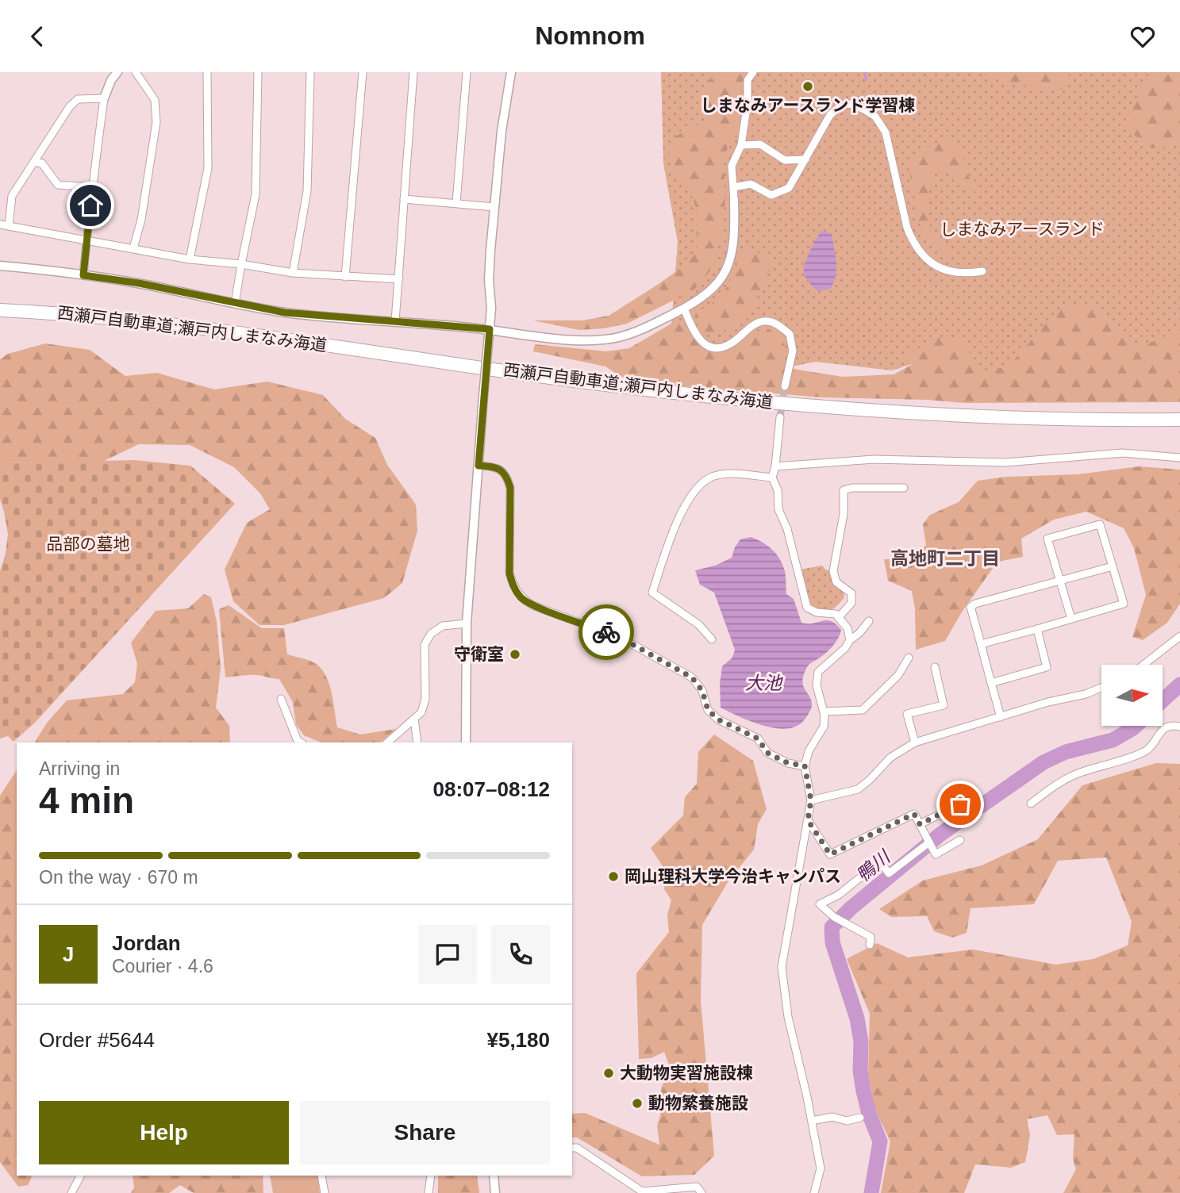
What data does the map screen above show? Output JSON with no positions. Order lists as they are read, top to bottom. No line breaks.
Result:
{"streets":{"highway":["西瀬戸自動車道;瀬戸内しまなみ海道"]},"districts":["高地町二丁目"],"water":["大池","鴨川"],"parks":["しまなみアースランド","品部の墓地"],"places":["しまなみアースランド学習棟","守衛室","岡山理科大学今治キャンパス","大動物実習施設棟","動物繁養施設"],"north":"right","page":{"header":"Nomnom","heading":["4 min","Arriving in","08:07–08:12"],"panel":["Jordan","Courier · 4.6","Order #5644","¥5,180"],"bar":"On the way · 670 m","round":"J","buttons":["Help","Share"]}}
